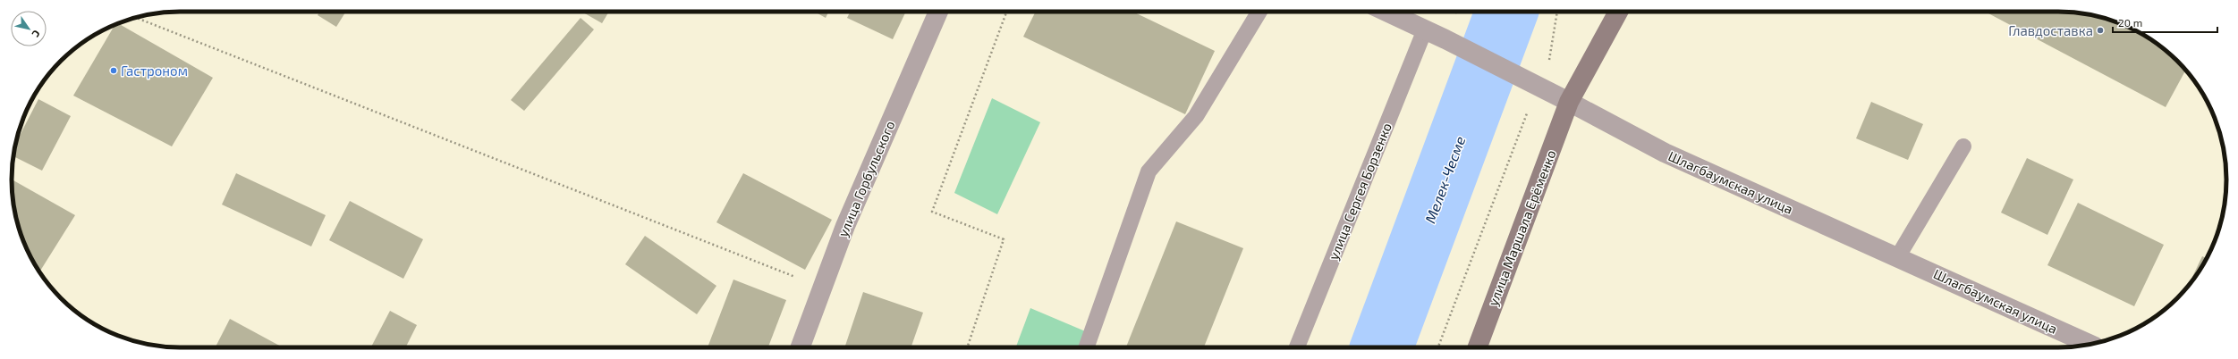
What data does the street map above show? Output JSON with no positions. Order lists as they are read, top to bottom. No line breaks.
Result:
{"streets":{"main road":["улица Маршала Ерёменко"],"street":["улица Горбульского","Шлагбаумская улица"],"lane":["улица Сергея Борзенко"]},"crossings":[["Шлагбаумская улица","улица Сергея Борзенко"],["Шлагбаумская улица","улица Маршала Ерёменко"]],"water":["Мелек-Чесме"],"places":["Главдоставка","Гастроном"],"scale_bar":"20 m","north":"bottom right"}
